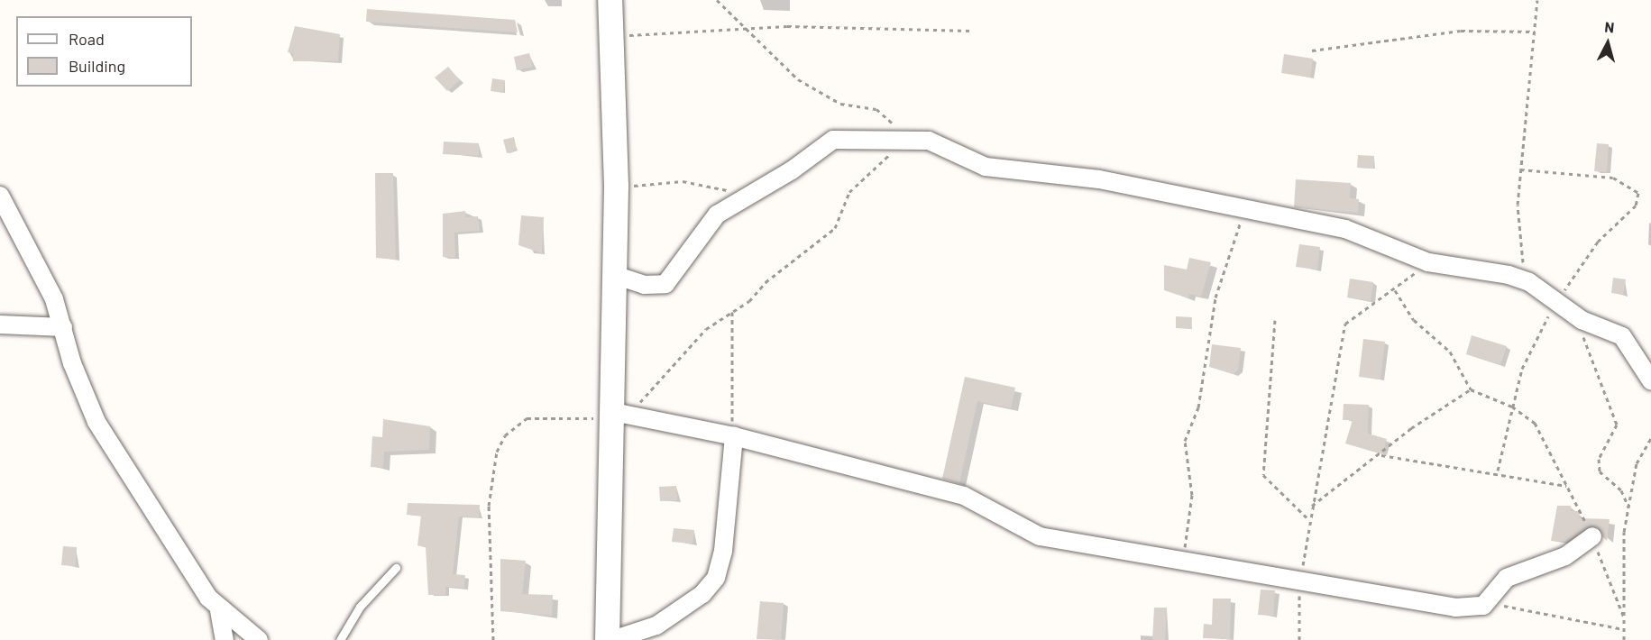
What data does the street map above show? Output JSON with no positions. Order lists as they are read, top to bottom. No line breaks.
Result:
{"legend":["Road","Building"],"north":"top"}
